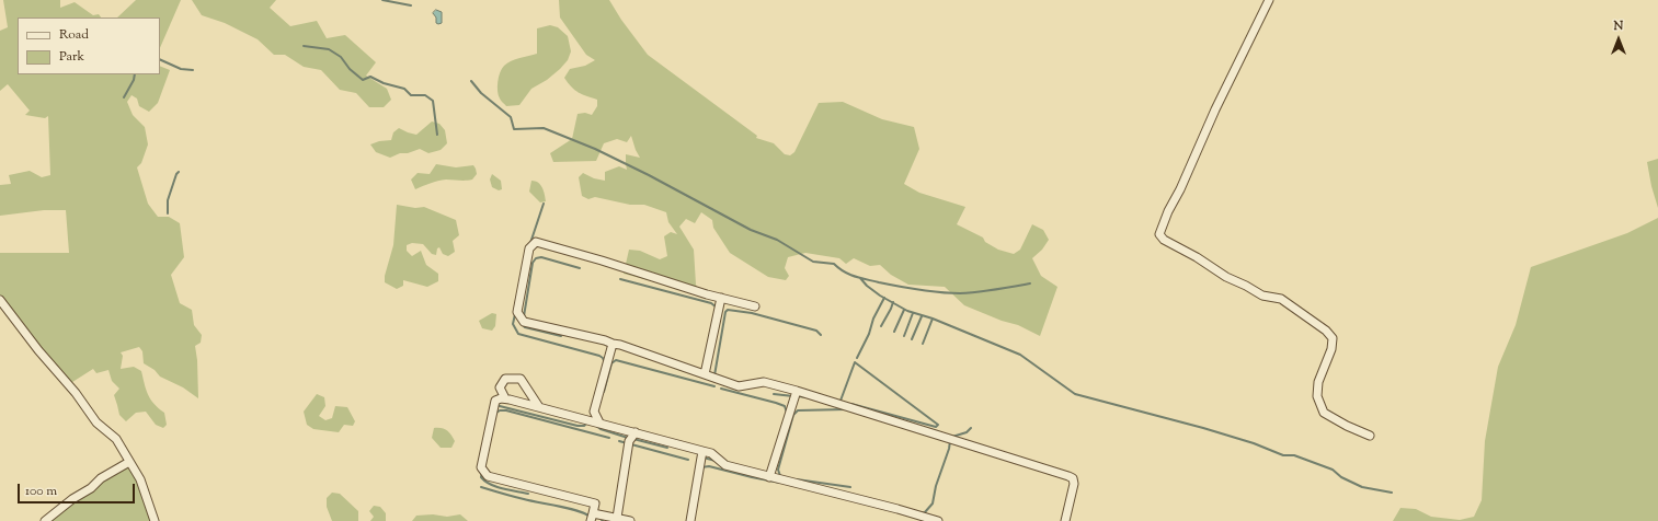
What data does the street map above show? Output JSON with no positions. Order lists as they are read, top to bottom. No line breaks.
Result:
{"legend":["Road","Park"],"scale_bar":"100 m","north":"top"}
